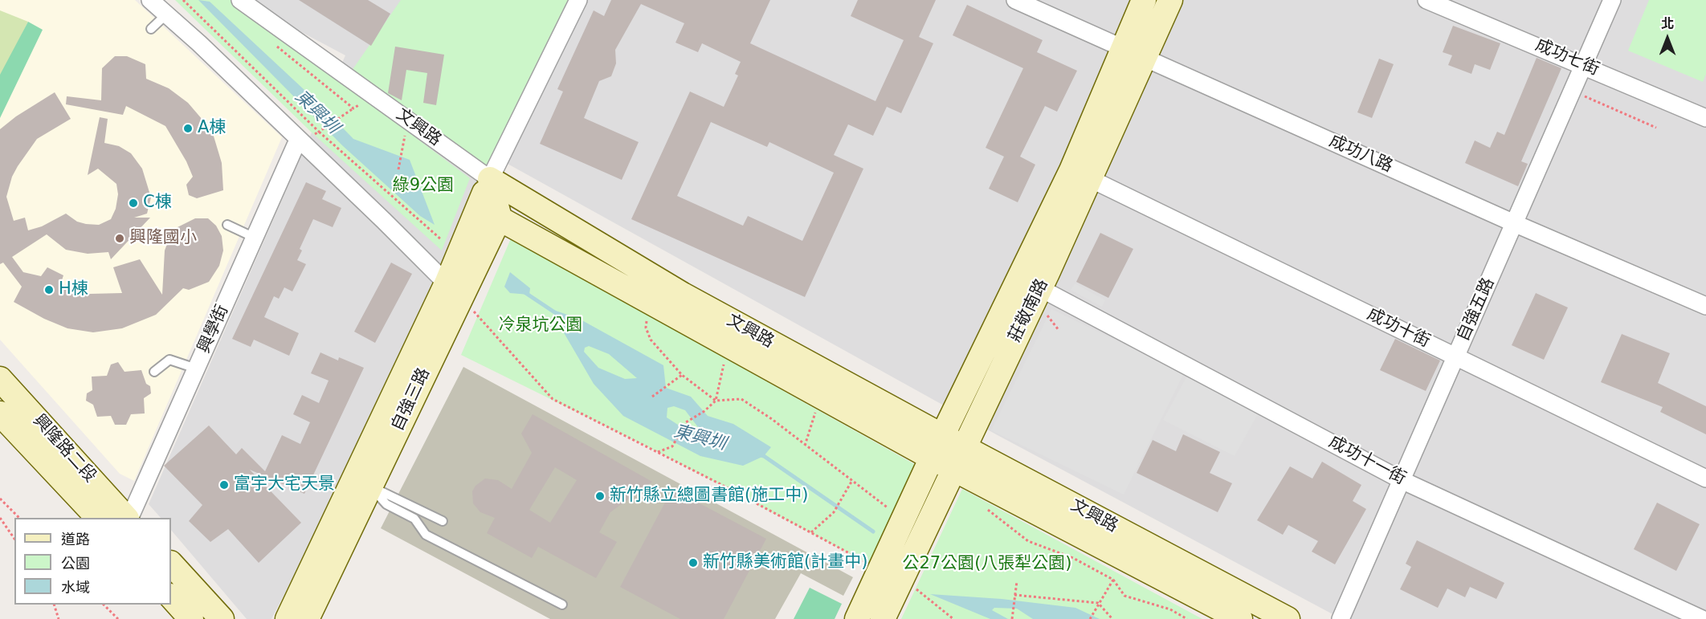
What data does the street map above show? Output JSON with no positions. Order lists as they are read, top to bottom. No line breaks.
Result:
{"streets":{"street":["成功七街","文興路","成功八路","自強五路","莊敬南路","成功十街","興學街","自強三路","興隆路二段","成功十一街"]},"crossings":[["成功七街","自強五路"],["文興路","莊敬南路"],["文興路","自強三路"],["成功八路","自強五路"],["成功八路","莊敬南路"],["自強五路","成功十街"],["自強五路","成功十一街"],["莊敬南路","成功十街"],["莊敬南路","成功十一街"]],"water":["東興圳"],"parks":["綠9公園","冷泉坑公園","公27公園(八張犁公園)"],"places":["A棟","C棟","興隆國小","H棟","富宇大宅天景","新竹縣立總圖書館(施工中)","新竹縣美術館(計畫中)"],"legend":["道路","公園","水域"],"north":"top"}
